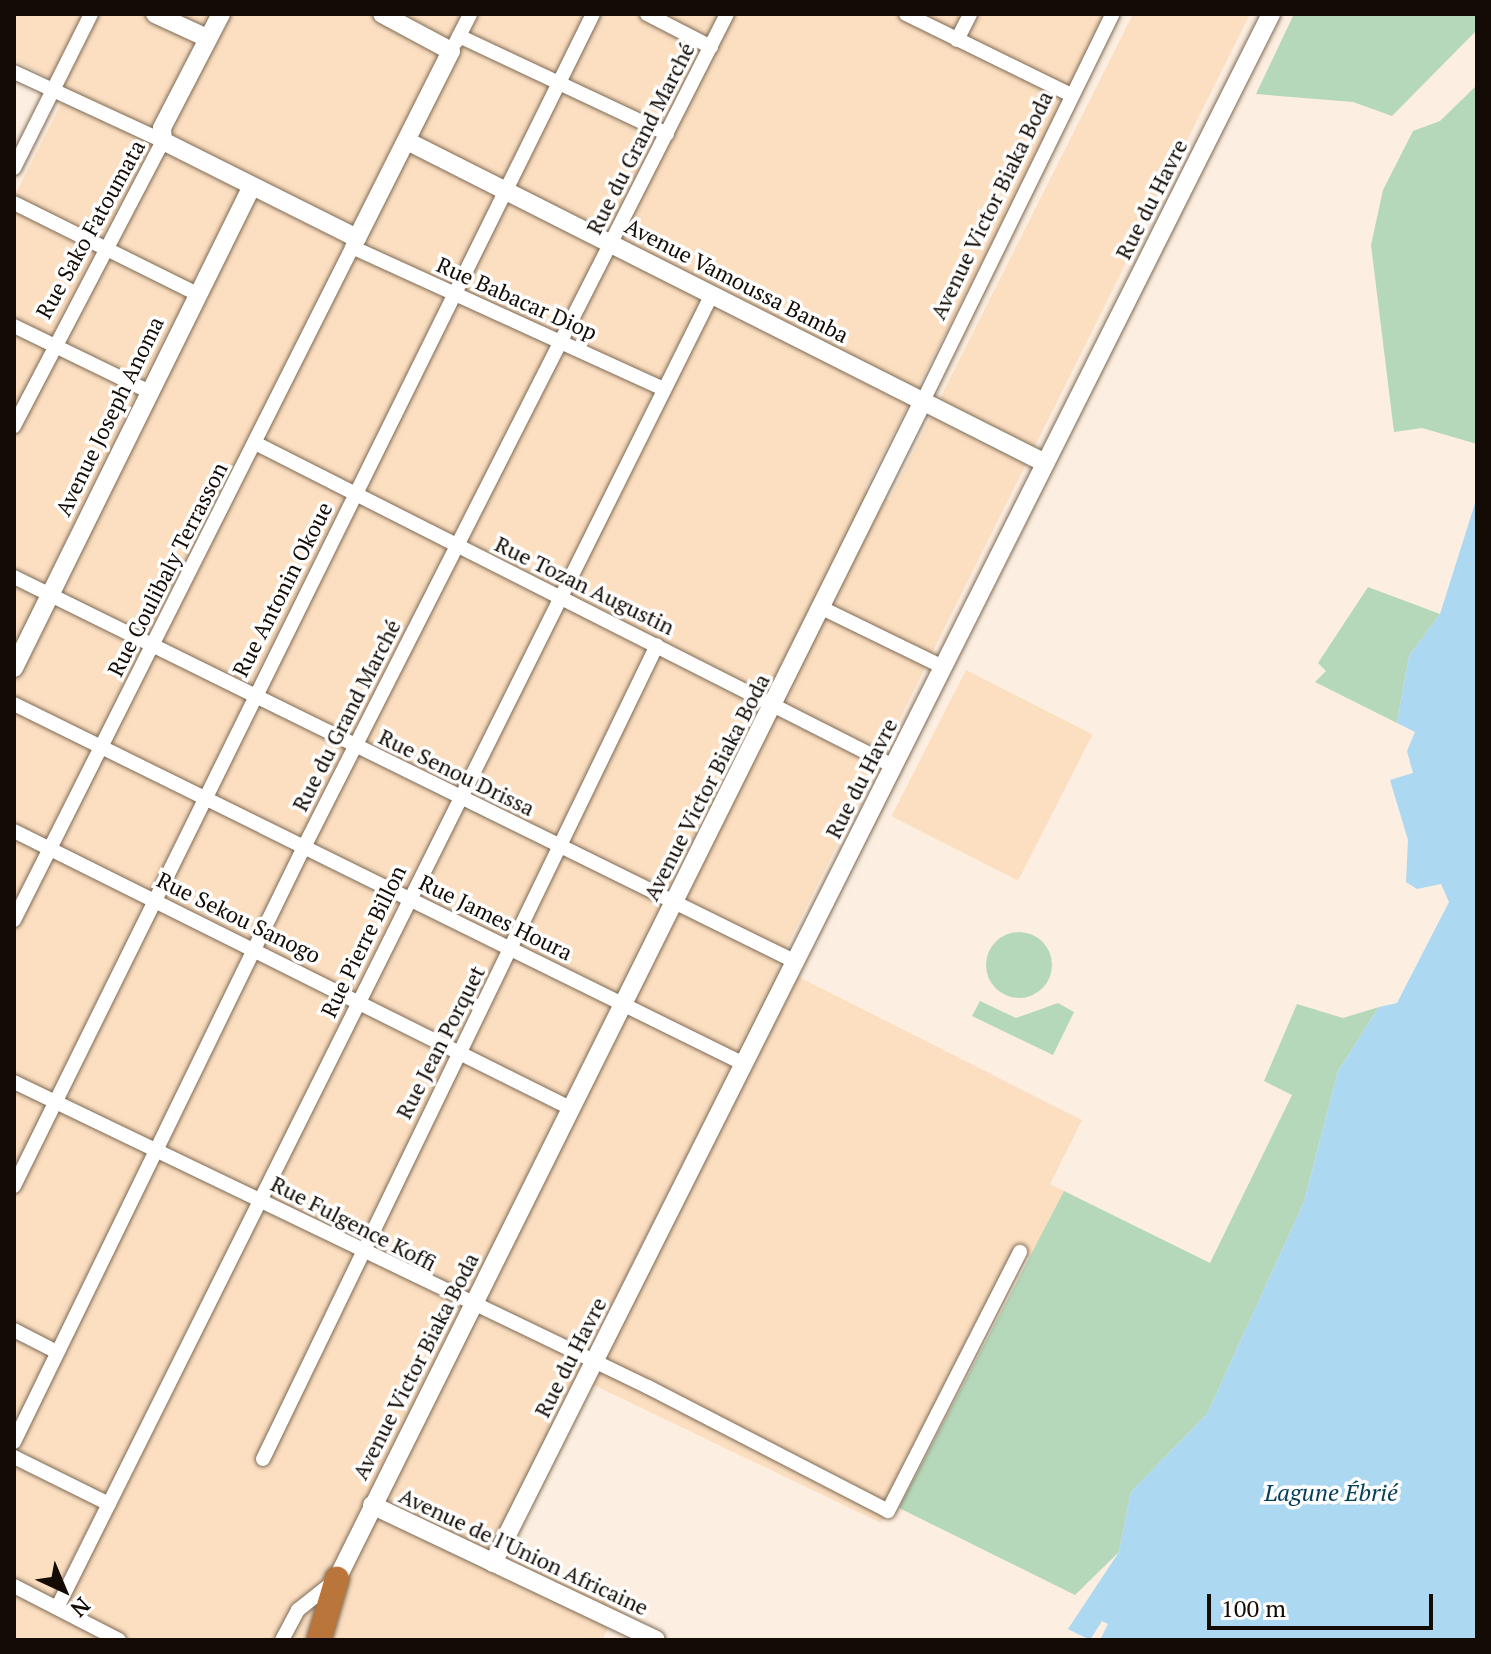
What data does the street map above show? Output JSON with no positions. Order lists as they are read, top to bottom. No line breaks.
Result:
{"streets":{"street":["Rue du Grand Marché","Rue du Havre","Avenue Victor Biaka Boda","Rue Sako Fatoumata","Avenue Vamoussa Bamba","Rue Babacar Diop","Avenue Joseph Anoma","Rue Coulibaly Terrasson","Rue Tozan Augustin","Rue Antonin Okoue","Rue Senou Drissa","Rue Sekou Sanogo","Rue James Houra","Rue Pierre Billon","Rue Jean Porquet","Rue Fulgence Koffi","Avenue de l'Union Africaine"]},"crossings":[["Rue du Grand Marché","Avenue Vamoussa Bamba"],["Rue du Grand Marché","Rue Babacar Diop"],["Rue du Grand Marché","Rue Tozan Augustin"],["Rue du Grand Marché","Rue Senou Drissa"],["Rue du Grand Marché","Rue Sekou Sanogo"],["Rue du Grand Marché","Rue James Houra"],["Rue du Grand Marché","Rue Fulgence Koffi"],["Rue du Havre","Avenue Vamoussa Bamba"],["Rue du Havre","Rue Tozan Augustin"],["Rue du Havre","Rue Senou Drissa"],["Rue du Havre","Rue James Houra"],["Rue du Havre","Rue Fulgence Koffi"],["Rue du Havre","Avenue de l'Union Africaine"],["Avenue Victor Biaka Boda","Avenue Vamoussa Bamba"],["Avenue Victor Biaka Boda","Rue Tozan Augustin"],["Avenue Victor Biaka Boda","Rue Senou Drissa"],["Avenue Victor Biaka Boda","Rue Sekou Sanogo"],["Avenue Victor Biaka Boda","Rue James Houra"],["Avenue Victor Biaka Boda","Rue Fulgence Koffi"],["Avenue Victor Biaka Boda","Avenue de l'Union Africaine"],["Avenue Vamoussa Bamba","Rue Antonin Okoue"],["Avenue Vamoussa Bamba","Rue Pierre Billon"],["Rue Babacar Diop","Rue Coulibaly Terrasson"],["Rue Babacar Diop","Rue Antonin Okoue"],["Rue Babacar Diop","Rue Pierre Billon"],["Avenue Joseph Anoma","Rue Senou Drissa"],["Rue Coulibaly Terrasson","Rue Tozan Augustin"],["Rue Coulibaly Terrasson","Rue Senou Drissa"],["Rue Coulibaly Terrasson","Rue Sekou Sanogo"],["Rue Coulibaly Terrasson","Rue James Houra"],["Rue Tozan Augustin","Rue Antonin Okoue"],["Rue Tozan Augustin","Rue Pierre Billon"],["Rue Tozan Augustin","Rue Jean Porquet"],["Rue Antonin Okoue","Rue Senou Drissa"],["Rue Antonin Okoue","Rue Sekou Sanogo"],["Rue Antonin Okoue","Rue James Houra"],["Rue Antonin Okoue","Rue Fulgence Koffi"],["Rue Senou Drissa","Rue Pierre Billon"],["Rue Senou Drissa","Rue Jean Porquet"],["Rue Sekou Sanogo","Rue Pierre Billon"],["Rue Sekou Sanogo","Rue Jean Porquet"],["Rue James Houra","Rue Pierre Billon"],["Rue James Houra","Rue Jean Porquet"],["Rue Pierre Billon","Rue Fulgence Koffi"],["Rue Jean Porquet","Rue Fulgence Koffi"]],"water":["Lagune Ébrié"],"scale_bar":"100 m","north":"bottom right"}
